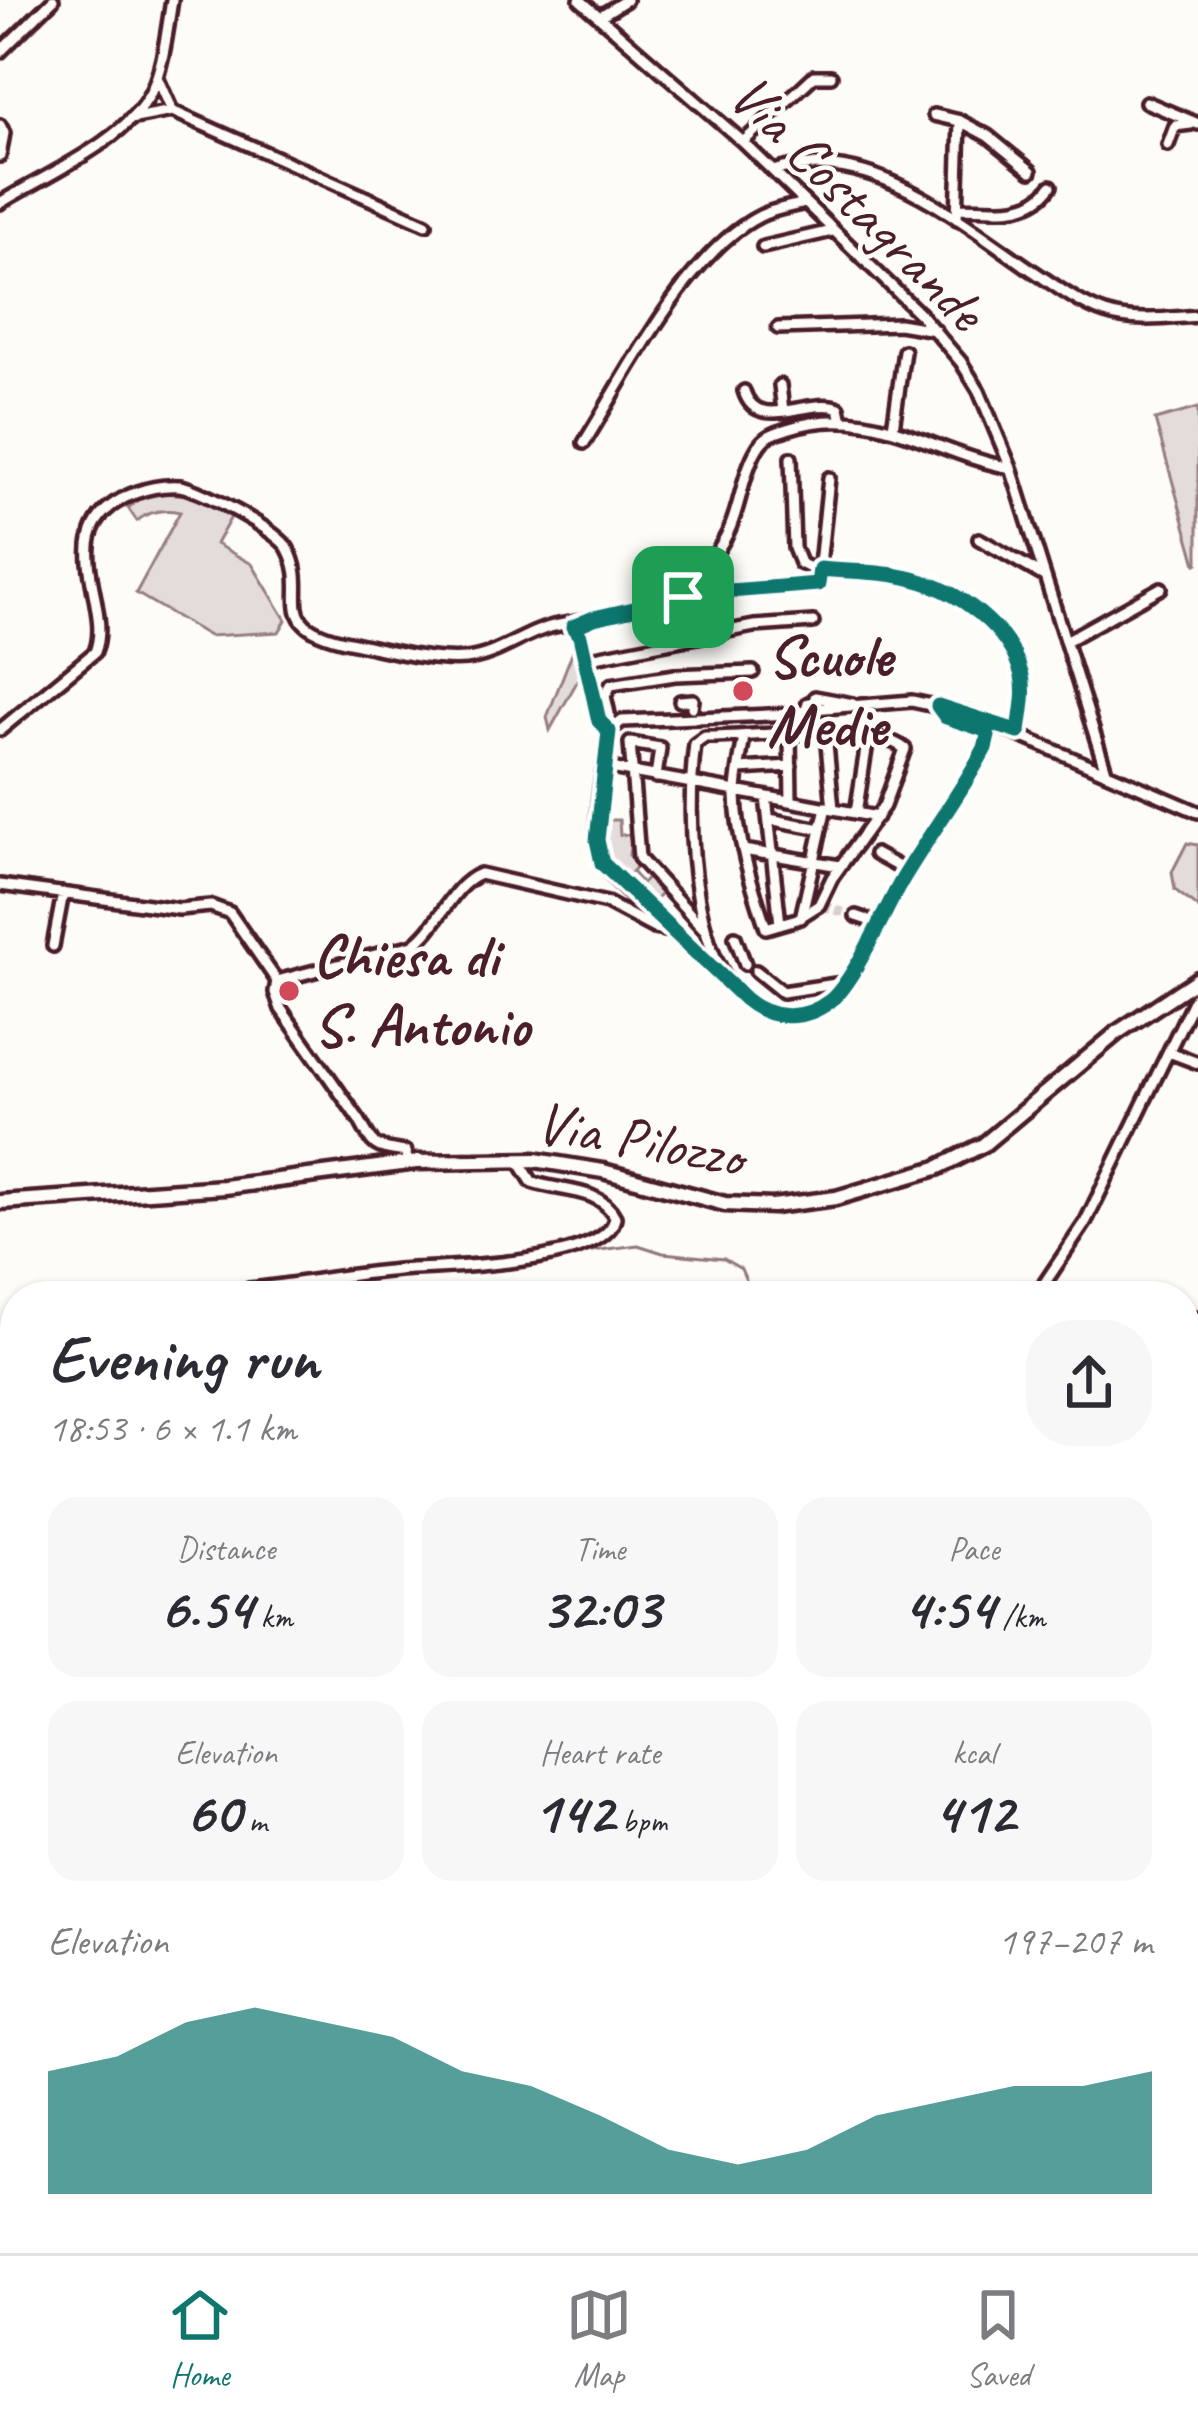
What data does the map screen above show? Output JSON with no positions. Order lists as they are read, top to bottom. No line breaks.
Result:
{"streets":{"main road":["Via Pilozzo"],"street":["Via Costagrande"]},"places":["Scuole Medie","Chiesa di S. Antonio"],"page":{"heading":["Evening run","18:53 · 6 × 1.1 km"],"stats":[["Distance","6.54 km"],["Time","32:03"],["Pace","4:54 /km"],["Elevation","60 m"],["Heart rate","142 bpm"],["kcal","412"]],"chart":["Elevation","197–207 m"],"tabs":["Home","Map","Saved"]}}
